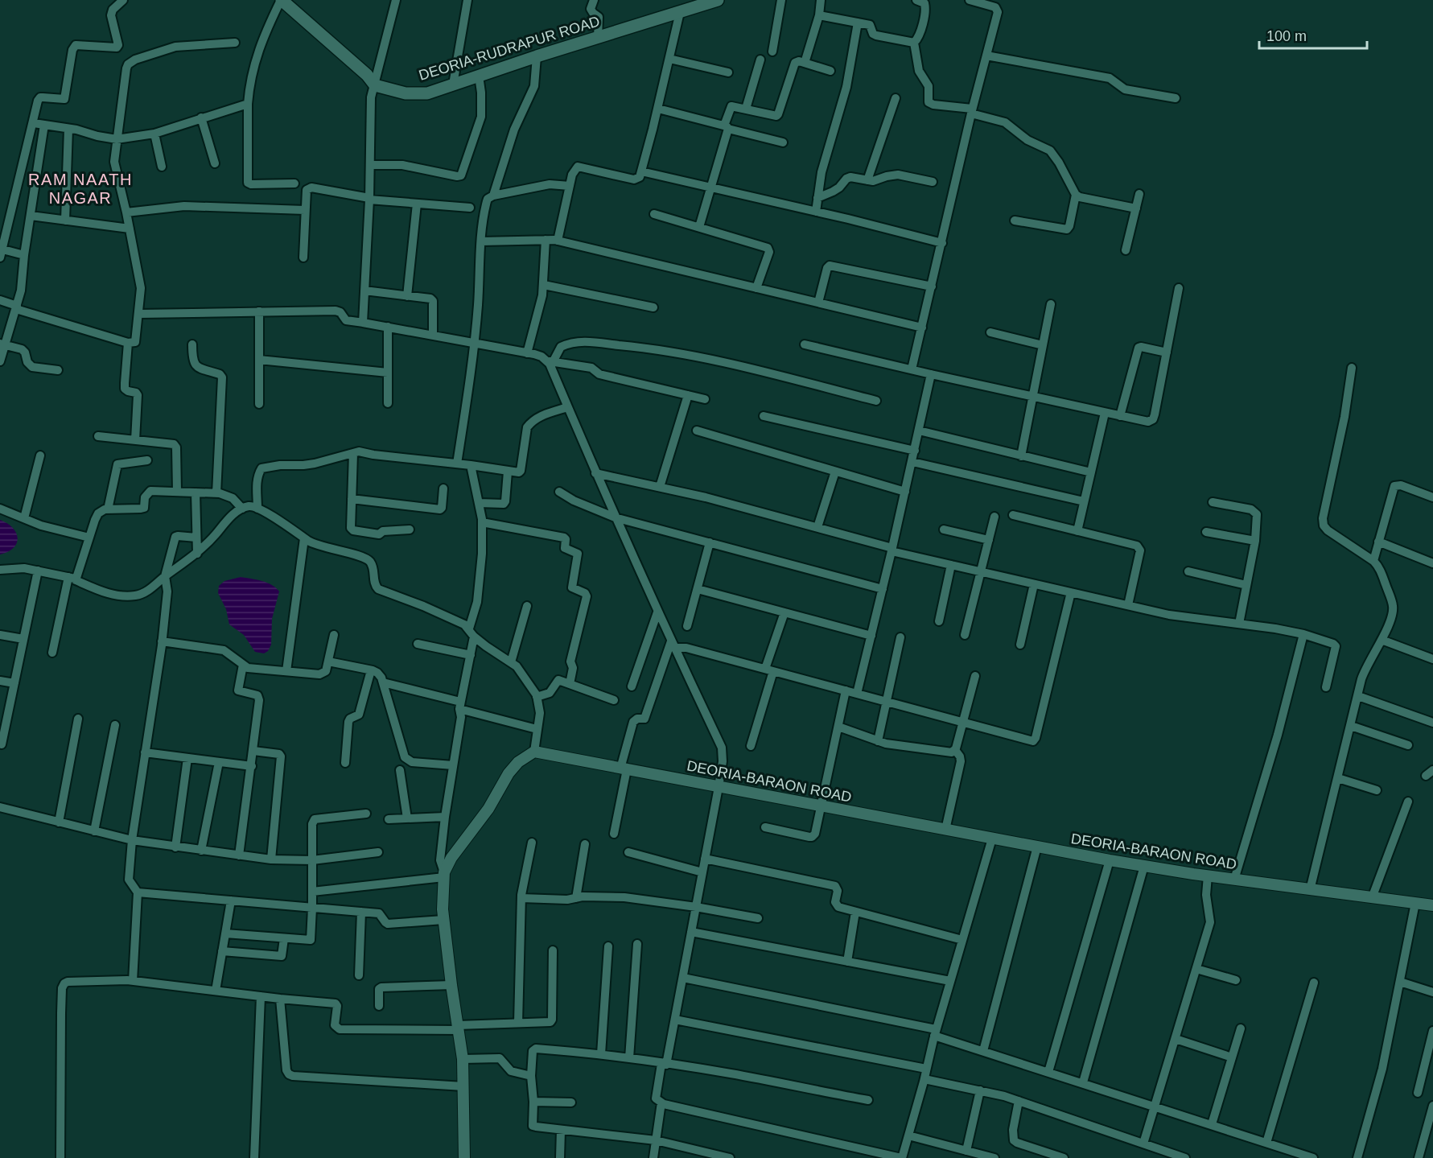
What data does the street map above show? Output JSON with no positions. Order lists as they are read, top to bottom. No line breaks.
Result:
{"streets":{"main road":["DEORIA-RUDRAPUR ROAD"],"street":["DEORIA-BARAON ROAD"]},"districts":["RAM NAATH NAGAR"],"scale_bar":"100 m"}
